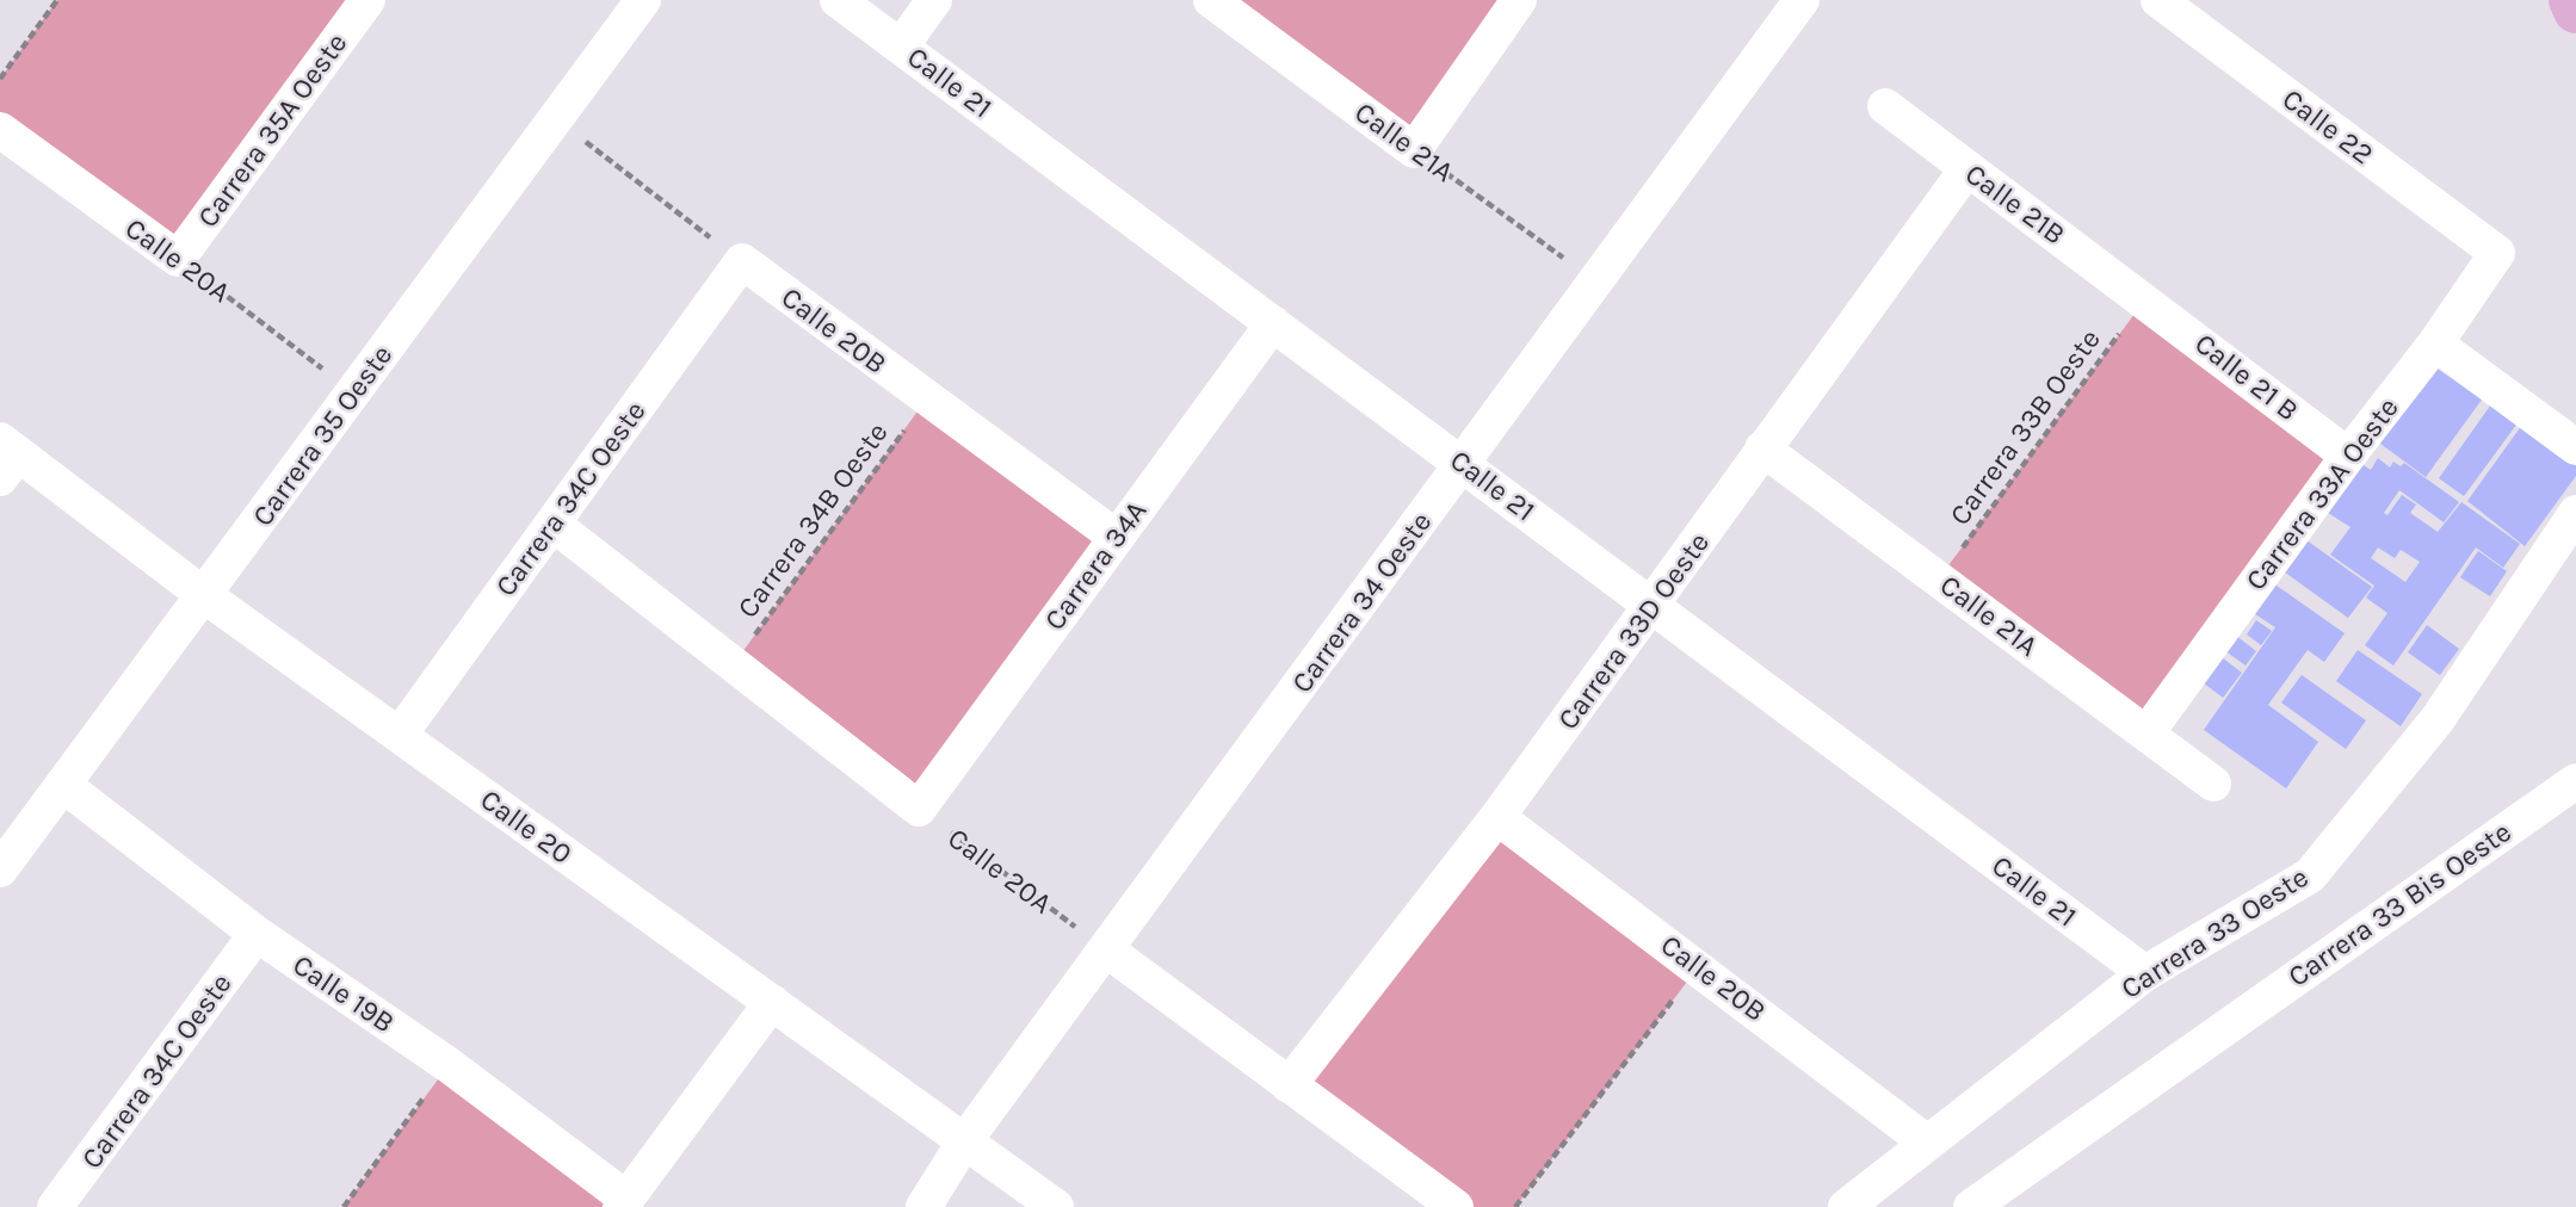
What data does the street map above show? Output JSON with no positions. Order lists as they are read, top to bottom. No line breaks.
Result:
{"streets":{"street":["Calle 21","Calle 22","Carrera 35A Oeste","Calle 21A","Calle 21B","Calle 20A","Calle 20B","Calle 21 B","Carrera 35 Oeste","Carrera 33A Oeste","Carrera 34C Oeste","Carrera 34A","Carrera 34 Oeste","Carrera 33D Oeste","Calle 20","Carrera 33 Bis Oeste","Carrera 33 Oeste","Calle 19B"],"path":["Carrera 33B Oeste","Carrera 34B Oeste"]},"crossings":[["Calle 21","Carrera 34A"],["Calle 21","Carrera 34 Oeste"],["Calle 21","Carrera 33D Oeste"],["Calle 21","Carrera 33 Oeste"],["Calle 22","Carrera 33A Oeste"],["Carrera 35A Oeste","Calle 20A"],["Calle 21A","Carrera 33B Oeste"],["Calle 21A","Carrera 33A Oeste"],["Calle 21A","Carrera 34 Oeste"],["Calle 21A","Carrera 33D Oeste"],["Calle 21B","Calle 21 B"],["Calle 21B","Carrera 33B Oeste"],["Calle 21B","Carrera 33D Oeste"],["Calle 20A","Carrera 35 Oeste"],["Calle 20A","Carrera 34C Oeste"],["Calle 20A","Carrera 34B Oeste"],["Calle 20A","Carrera 34A"],["Calle 20A","Carrera 34 Oeste"],["Calle 20B","Carrera 34C Oeste"],["Calle 20B","Carrera 34B Oeste"],["Calle 20B","Carrera 34A"],["Calle 20B","Carrera 33D Oeste"],["Calle 20B","Carrera 33 Oeste"],["Calle 21 B","Carrera 33B Oeste"],["Calle 21 B","Carrera 33A Oeste"],["Carrera 35 Oeste","Calle 20"],["Carrera 35 Oeste","Calle 19B"],["Carrera 34C Oeste","Calle 20"],["Carrera 34C Oeste","Calle 19B"],["Carrera 34 Oeste","Calle 20"]]}
